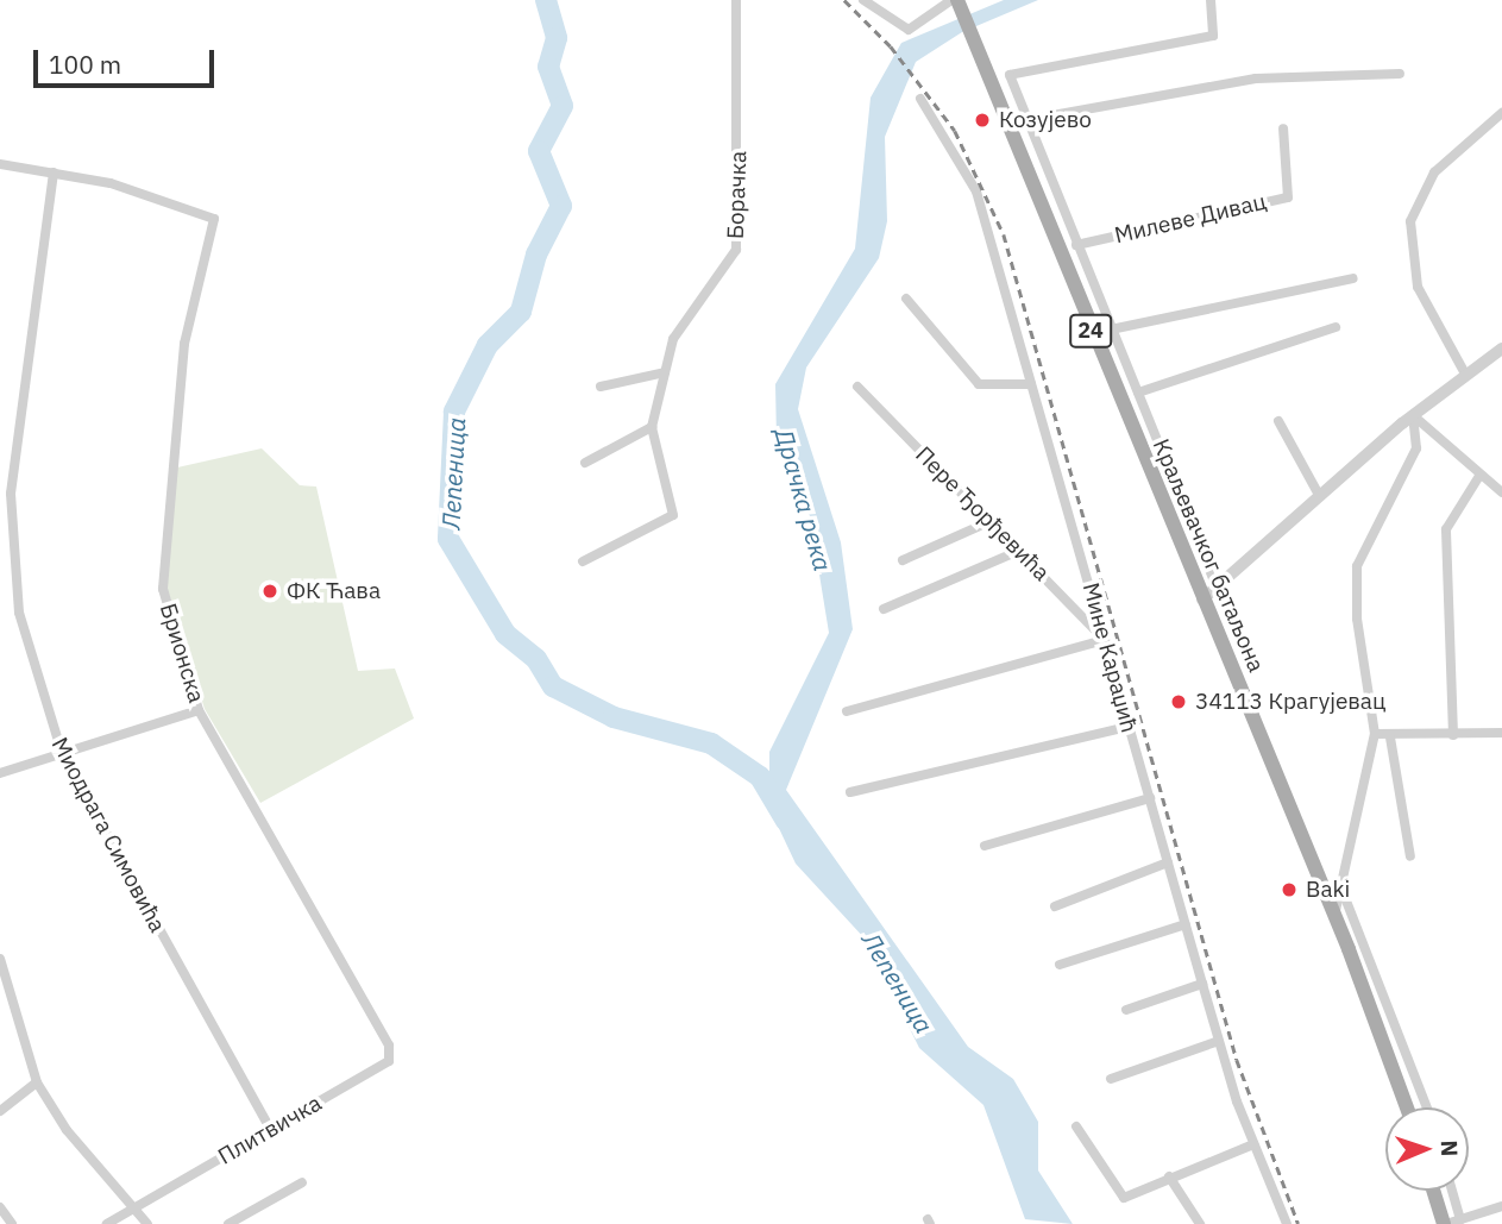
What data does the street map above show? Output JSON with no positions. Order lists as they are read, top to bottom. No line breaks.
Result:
{"streets":{"main road":["24","Краљевачког батаљона"],"street":["Борачка","Милеве Дивац","Пере Ђорђевића","Брионска","Мине Караџић","Миодрага Симовића","Плитвичка"]},"crossings":[["Пере Ђорђевића","Мине Караџић"],["Брионска","Миодрага Симовића"],["Брионска","Плитвичка"],["Миодрага Симовића","Плитвичка"]],"water":["Лепеница","Драчка река"],"places":["Козујево","ФК Ћава","34113 Крагујевац","Baki"],"scale_bar":"100 m","north":"right"}
